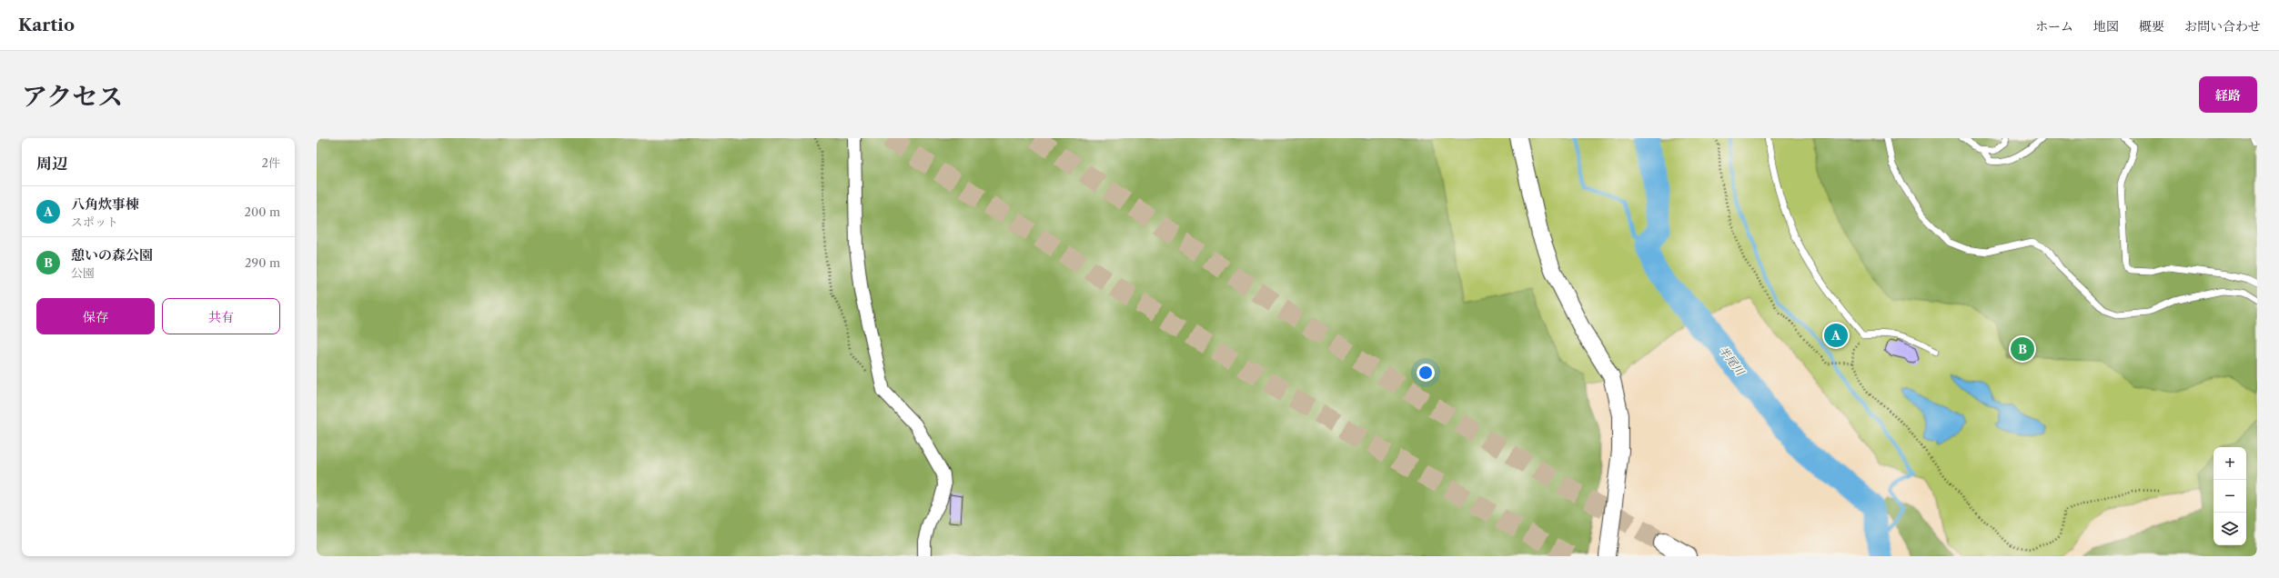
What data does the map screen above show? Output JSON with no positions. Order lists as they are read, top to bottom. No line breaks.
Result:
{"water":["半尾川"],"page":{"header":"Kartio","nav":["ホーム","地図","概要","お問い合わせ"],"title":"アクセス","buttons":["経路",["保存","共有"]],"heading":["周辺","2件"],"list":[{"mark":"A","name":"八角炊事棟","note":"スポット","value":"200 m"},{"mark":"B","name":"憩いの森公園","note":"公園","value":"290 m"}],"pins":["A","B"],"map_buttons":["+","−"]}}
